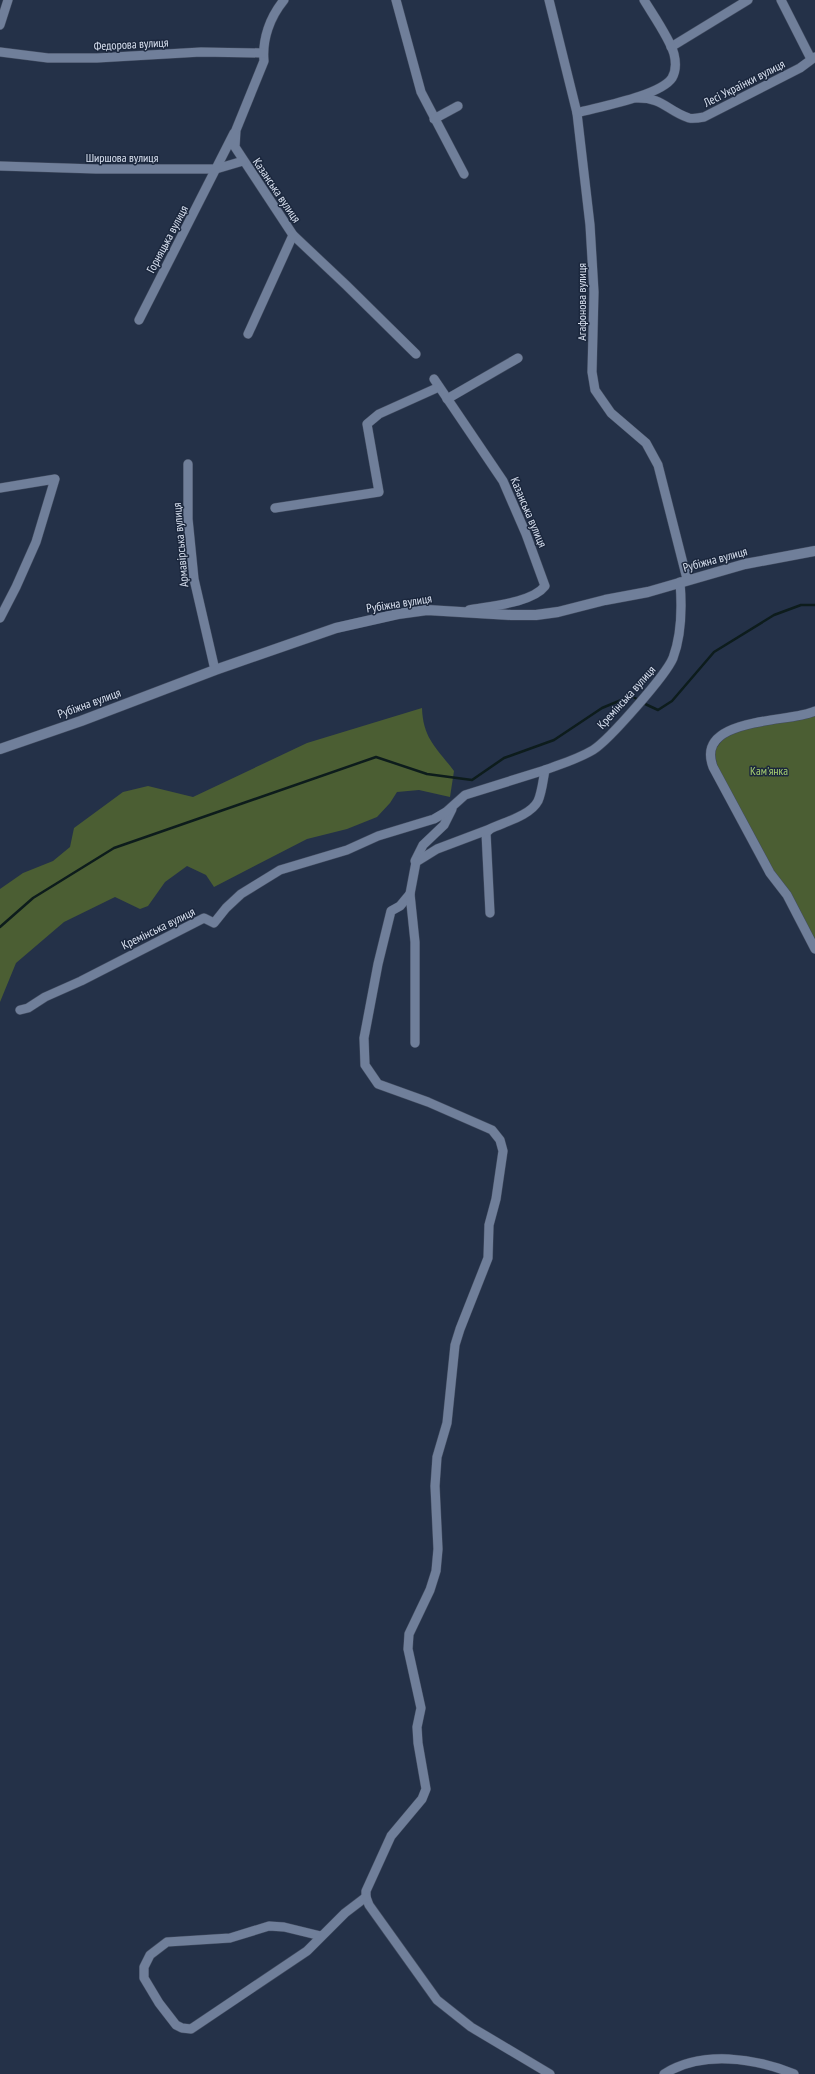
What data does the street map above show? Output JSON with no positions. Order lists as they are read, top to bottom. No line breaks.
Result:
{"streets":{"street":["Федорова вулиця","Лесі Українки вулиця","Ширшова вулиця","Казанська вулиця","Горняцька вулиця","Агафонова вулиця","Армавірська вулиця","Рубіжна вулиця","Кремінська вулиця"]},"crossings":[["Федорова вулиця","Казанська вулиця"],["Ширшова вулиця","Казанська вулиця"],["Ширшова вулиця","Горняцька вулиця"],["Казанська вулиця","Горняцька вулиця"],["Казанська вулиця","Рубіжна вулиця"],["Агафонова вулиця","Рубіжна вулиця"],["Агафонова вулиця","Кремінська вулиця"],["Армавірська вулиця","Рубіжна вулиця"],["Рубіжна вулиця","Кремінська вулиця"]],"parks":["Кам'янка"]}
